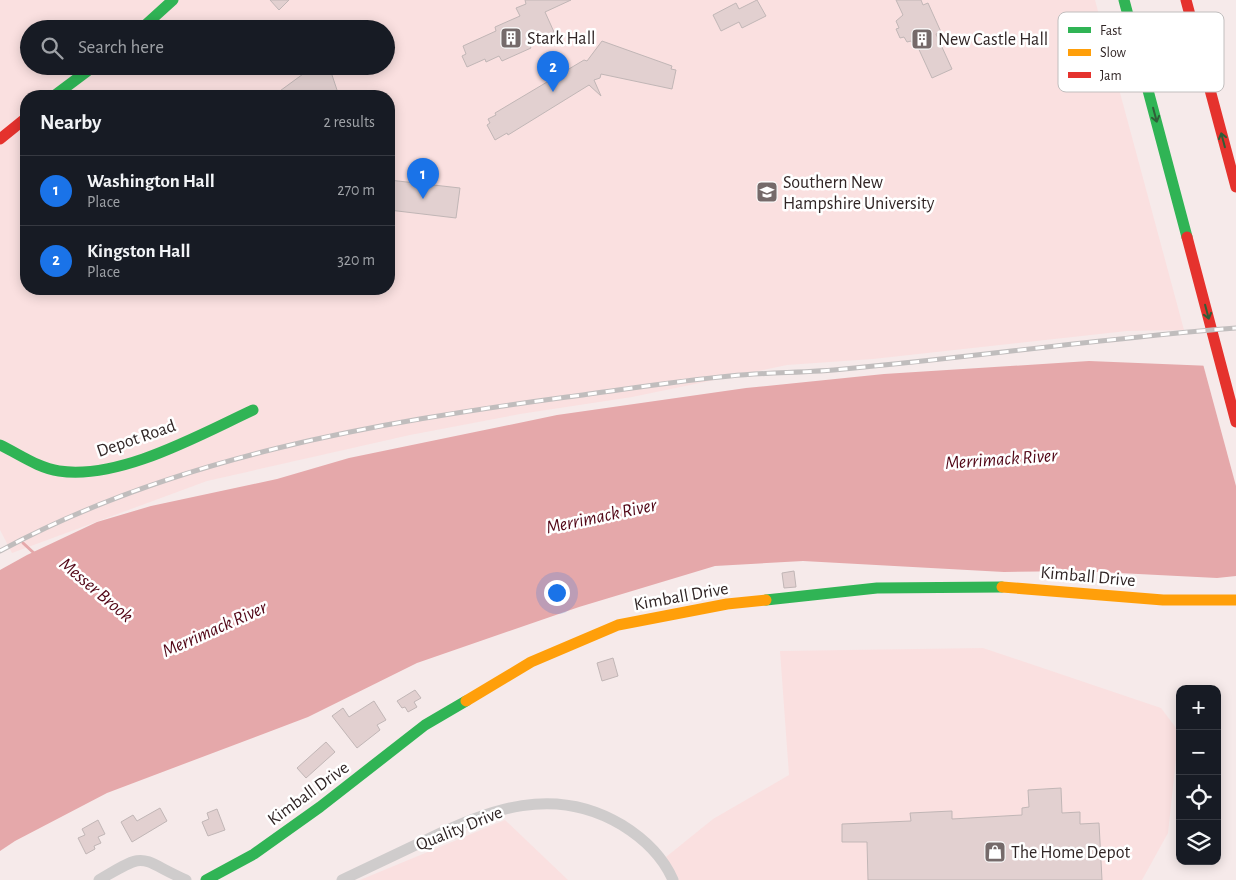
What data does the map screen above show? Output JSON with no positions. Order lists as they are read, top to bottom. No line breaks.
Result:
{"streets":{"main road":["Depot Road","Kimball Drive"],"street":["Quality Drive"]},"water":["Merrimack River","Messer Brook"],"places":{"building":["Stark Hall","New Castle Hall"],"school or university":["Southern New Hampshire University"],"shop":["The Home Depot"]},"legend":["Fast","Slow","Jam"],"page":{"search":"Search here","pins":["2","1"],"heading":["Nearby","2 results"],"list":[{"mark":"1","name":"Washington Hall","note":"Place","value":"270 m"},{"mark":"2","name":"Kingston Hall","note":"Place","value":"320 m"}],"map_buttons":["+","−"]}}
